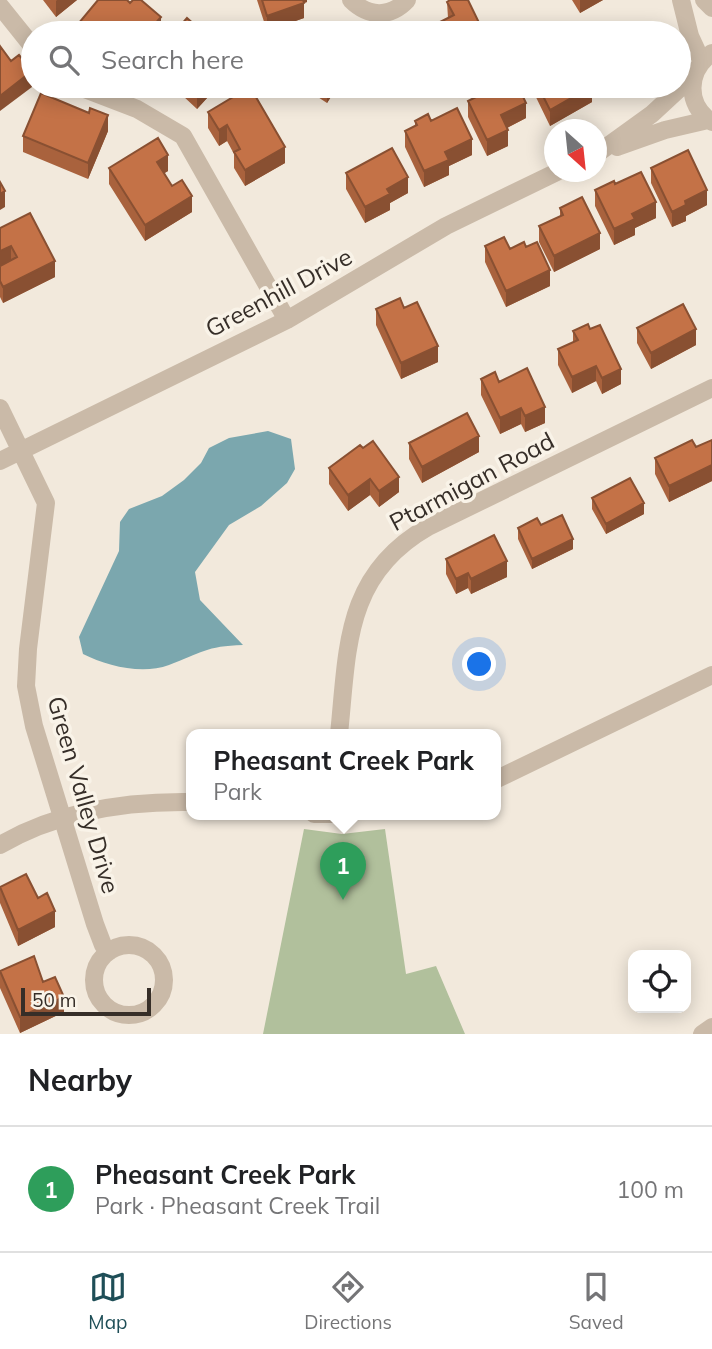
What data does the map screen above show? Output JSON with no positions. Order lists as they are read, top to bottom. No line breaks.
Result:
{"streets":{"street":["Greenhill Drive","Ptarmigan Road","Green Valley Drive"]},"crossings":[["Greenhill Drive","Green Valley Drive"]],"scale_bar":"50 m","north":"bottom right","page":{"search":"Search here","popup":["Pheasant Creek Park","Park"],"pins":"1","scale":"50 m","heading":"Nearby","list":[{"mark":"1","name":"Pheasant Creek Park","note":"Park · Pheasant Creek Trail","value":"100 m"}],"nav":["Map","Directions","Saved"]}}
